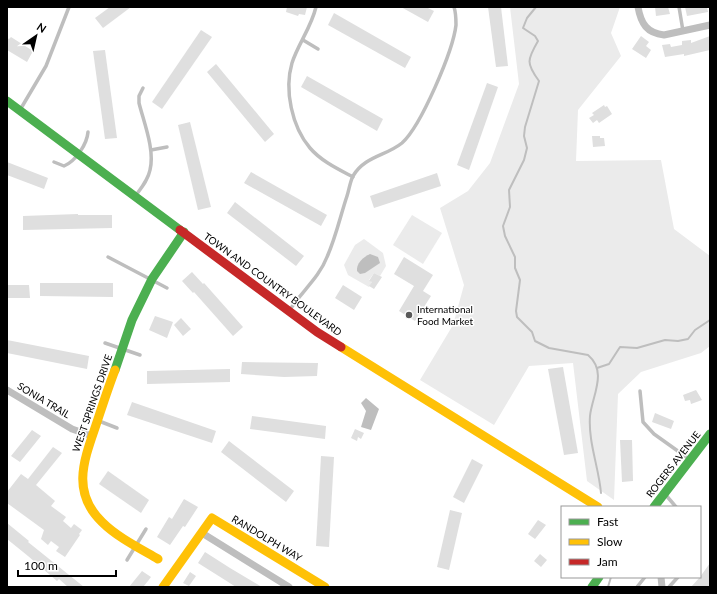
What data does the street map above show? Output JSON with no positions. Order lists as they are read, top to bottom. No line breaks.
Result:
{"streets":{"street":["TOWN AND COUNTRY BOULEVARD","SONIA TRAIL","WEST SPRINGS DRIVE","ROGERS AVENUE","RANDOLPH WAY"]},"crossings":[["TOWN AND COUNTRY BOULEVARD","WEST SPRINGS DRIVE"],["SONIA TRAIL","WEST SPRINGS DRIVE"]],"places":["International Food Market"],"legend":["Fast","Slow","Jam"],"scale_bar":"100 m","north":"top right"}
